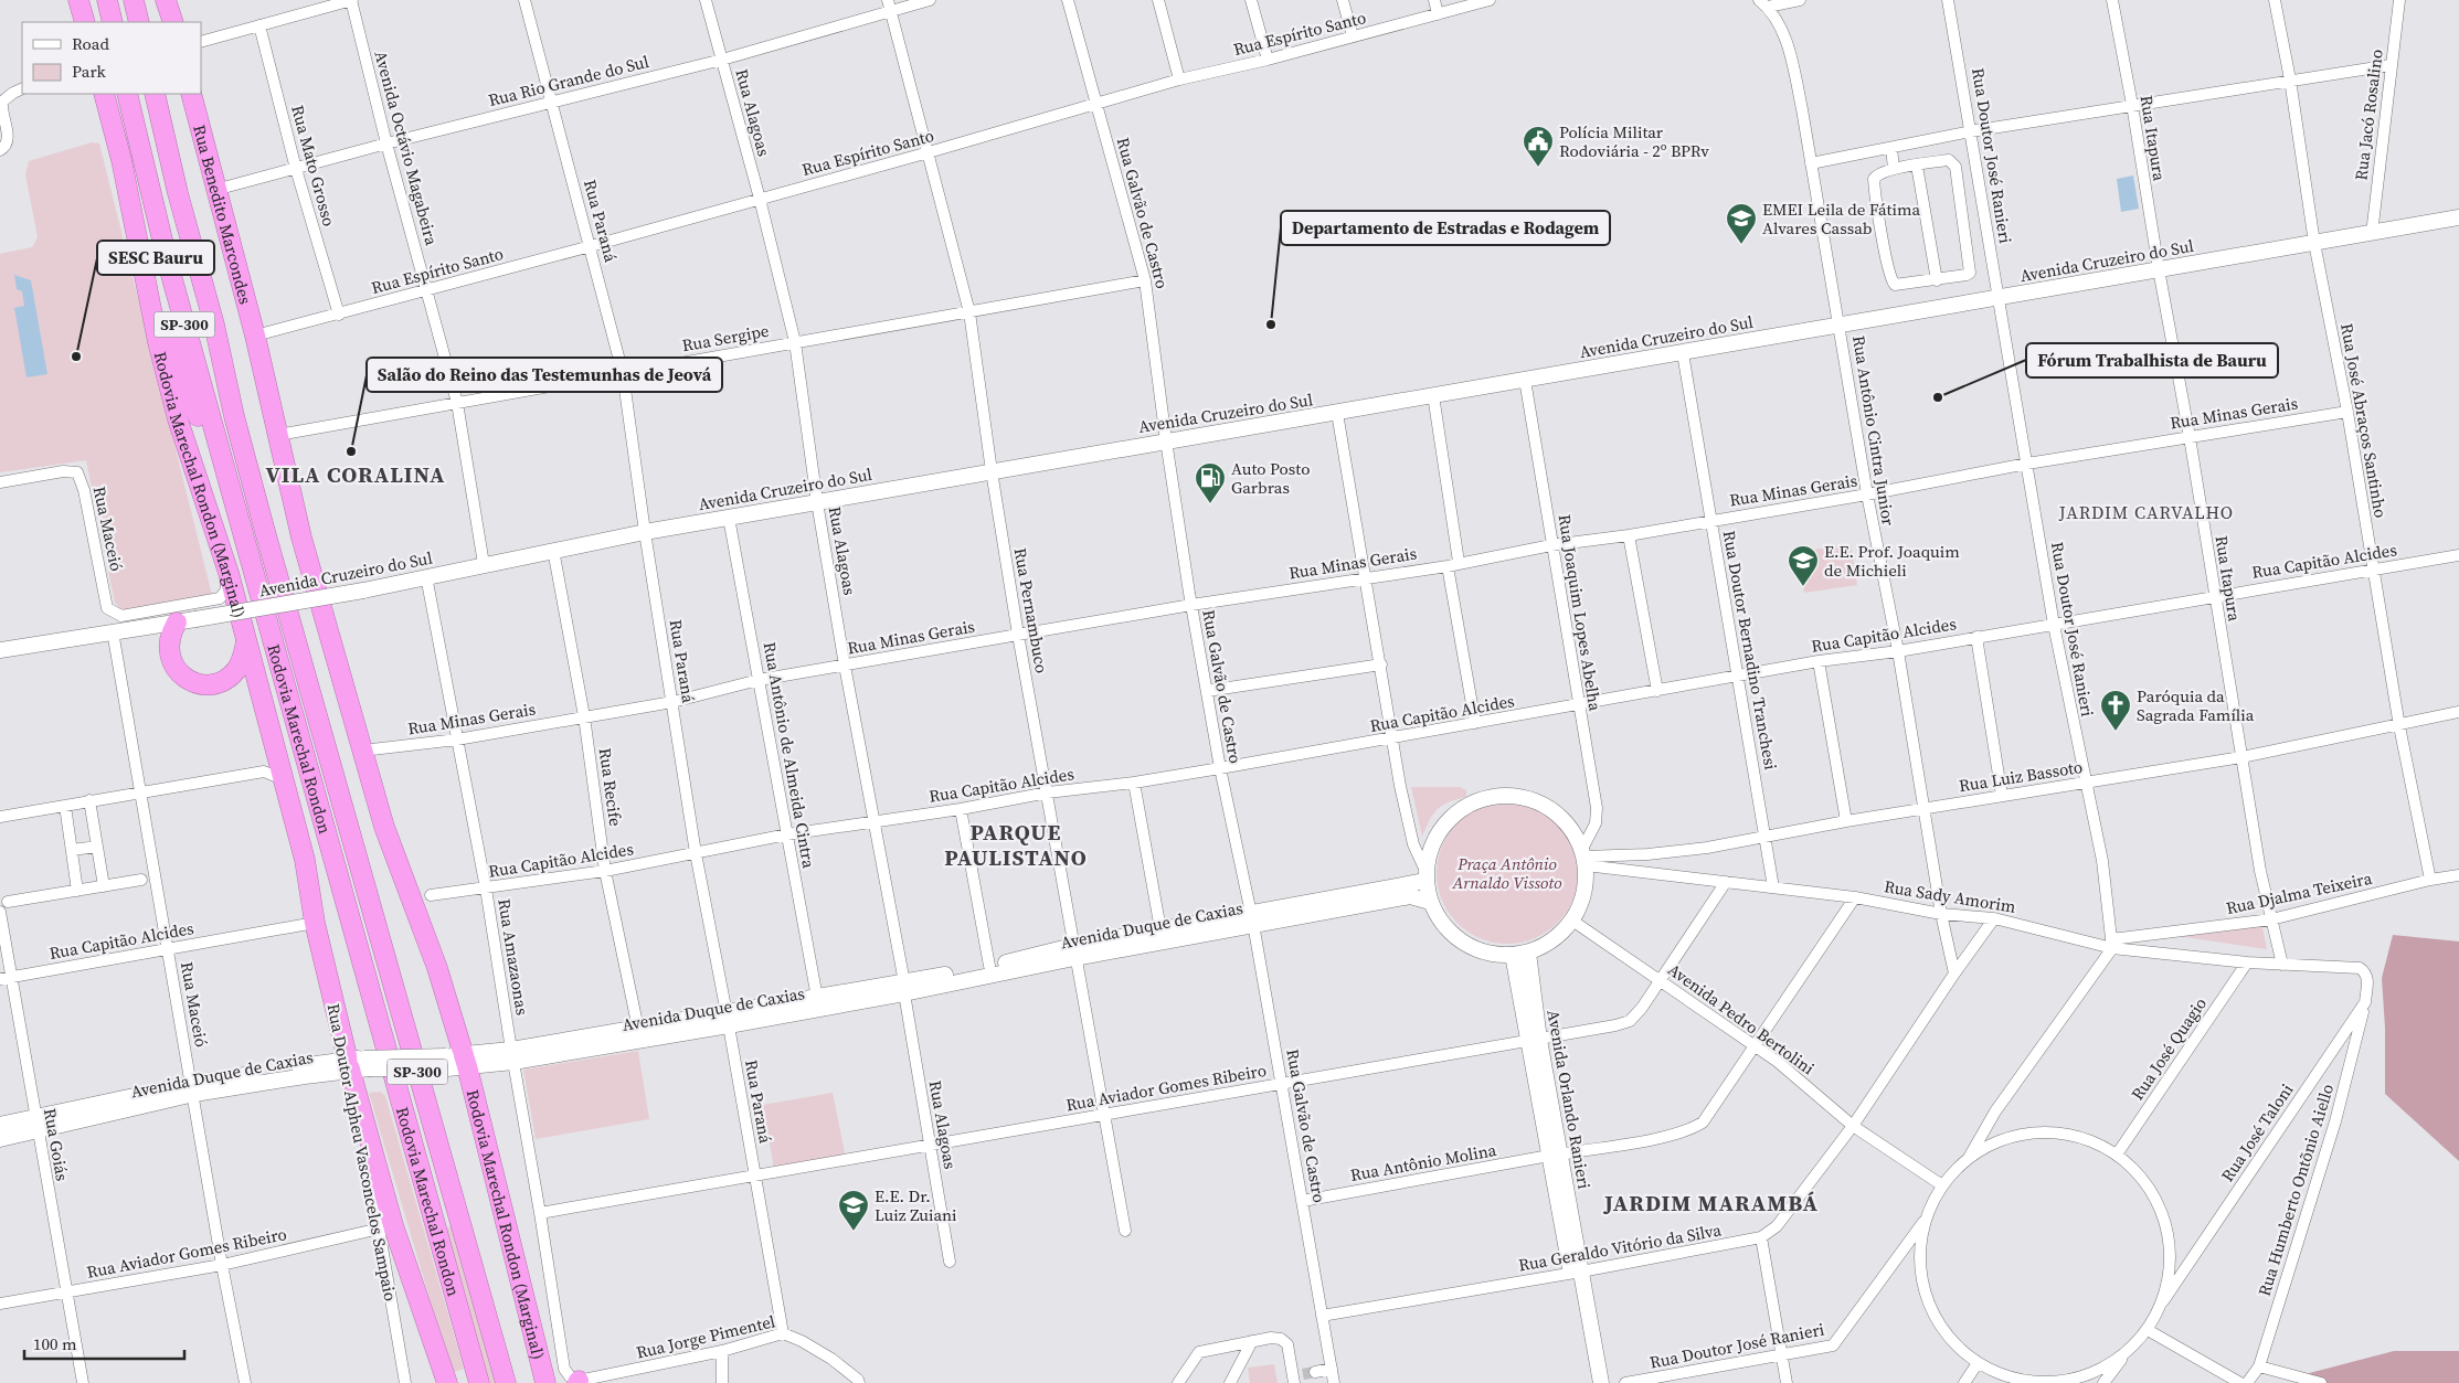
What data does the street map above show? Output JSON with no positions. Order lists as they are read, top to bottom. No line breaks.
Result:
{"streets":{"highway":["Rua Benedito Marcondes","SP-300","Rodovia Marechal Rondon (Marginal)","Rodovia Marechal Rondon","Rua Doutor Alpheu Vasconcelos Sampaio"],"main road":["Avenida Cruzeiro do Sul","Avenida Duque de Caxias","Avenida Orlando Ranieri"],"street":["Rua Espírito Santo","Rua Rio Grande do Sul","Rua Alagoas","Rua Jacó Rosalino","Rua Itapura","Avenida Octávio Magabeira","Rua Doutor José Ranieri","Rua Mato Grosso","Rua Galvão de Castro","Rua Paraná","Rua Sergipe","Rua Minas Gerais","Rua José Abraços Santinho","Rua Antônio Cintra Junior","Rua Maceió","Rua Capitão Alcides","Rua Pernambuco","Rua Joaquim Lopes Abelha","Rua Doutor Bernadino Tranchesi","Rua Antônio de Almeida Cintra","Rua Luiz Bassoto","Rua Recife","Rua Djalma Teixeira","Rua Sady Amorim","Rua Amazaonas","Avenida Pedro Bertolini","Rua José Quagio","Rua Aviador Gomes Ribeiro","Rua José Taloni","Rua Goiás","Rua Antônio Molina","Rua Humberto Ontõnio Aiello","Rua Geraldo Vitório da Silva","Rua Jorge Pimentel"]},"crossings":[["Rua Espírito Santo","Rua Alagoas"],["Rua Espírito Santo","Avenida Octávio Magabeira"],["Rua Espírito Santo","Rua Mato Grosso"],["Rua Espírito Santo","Rua Galvão de Castro"],["Rua Espírito Santo","Rua Benedito Marcondes"],["Rua Espírito Santo","Rua Paraná"],["Rua Espírito Santo","Rua Pernambuco"],["Rua Rio Grande do Sul","Rua Alagoas"],["Rua Rio Grande do Sul","Avenida Octávio Magabeira"],["Rua Rio Grande do Sul","Rua Mato Grosso"],["Rua Rio Grande do Sul","Rua Benedito Marcondes"],["Rua Rio Grande do Sul","Rua Paraná"],["Rua Rio Grande do Sul","Rua Pernambuco"],["Rua Alagoas","Avenida Cruzeiro do Sul"],["Rua Alagoas","Rua Sergipe"],["Rua Alagoas","Rua Minas Gerais"],["Rua Alagoas","Rua Capitão Alcides"],["Rua Alagoas","Avenida Duque de Caxias"],["Rua Alagoas","Rua Aviador Gomes Ribeiro"],["Rua Jacó Rosalino","Avenida Cruzeiro do Sul"],["Rua Itapura","Avenida Cruzeiro do Sul"],["Rua Itapura","Rua Minas Gerais"],["Rua Itapura","Rua Capitão Alcides"],["Rua Itapura","Rua Luiz Bassoto"],["Rua Itapura","Rua Djalma Teixeira"],["Rua Itapura","Rua Sady Amorim"],["Avenida Octávio Magabeira","Avenida Cruzeiro do Sul"],["Avenida Octávio Magabeira","Rua Sergipe"],["Rua Doutor José Ranieri","Avenida Cruzeiro do Sul"],["Rua Doutor José Ranieri","Rua Minas Gerais"],["Rua Doutor José Ranieri","Rua Capitão Alcides"],["Rua Doutor José Ranieri","Rua Luiz Bassoto"],["Rua Doutor José Ranieri","Rua Djalma Teixeira"],["Rua Doutor José Ranieri","Rua Sady Amorim"],["Rua Galvão de Castro","Avenida Cruzeiro do Sul"],["Rua Galvão de Castro","Rua Sergipe"],["Rua Galvão de Castro","Rua Minas Gerais"],["Rua Galvão de Castro","Rua Capitão Alcides"],["Rua Galvão de Castro","Avenida Duque de Caxias"],["Rua Galvão de Castro","Rua Aviador Gomes Ribeiro"],["Rua Galvão de Castro","Rua Antônio Molina"],["Rua Galvão de Castro","Rua Geraldo Vitório da Silva"],["Rua Benedito Marcondes","Rua Sergipe"],["Rua Benedito Marcondes","Rua Minas Gerais"],["Rua Benedito Marcondes","Rodovia Marechal Rondon (Marginal)"],["Rua Paraná","Avenida Cruzeiro do Sul"],["Rua Paraná","Rua Sergipe"],["Rua Paraná","Rua Minas Gerais"],["Rua Paraná","Rua Capitão Alcides"],["Rua Paraná","Avenida Duque de Caxias"],["Rua Paraná","Rua Aviador Gomes Ribeiro"],["Rua Paraná","Rua Jorge Pimentel"],["Avenida Cruzeiro do Sul","Rua José Abraços Santinho"],["Avenida Cruzeiro do Sul","Rua Antônio Cintra Junior"],["Avenida Cruzeiro do Sul","Rua Maceió"],["Avenida Cruzeiro do Sul","Rua Pernambuco"],["Avenida Cruzeiro do Sul","Rua Joaquim Lopes Abelha"],["Avenida Cruzeiro do Sul","Rua Doutor Bernadino Tranchesi"],["Avenida Cruzeiro do Sul","Rua Antônio de Almeida Cintra"],["Avenida Cruzeiro do Sul","Rua Recife"],["Avenida Cruzeiro do Sul","Rua Amazaonas"],["Rua Sergipe","Rua Pernambuco"],["Rua Minas Gerais","Rua José Abraços Santinho"],["Rua Minas Gerais","Rua Antônio Cintra Junior"],["Rua Minas Gerais","Rodovia Marechal Rondon (Marginal)"],["Rua Minas Gerais","Rua Pernambuco"],["Rua Minas Gerais","Rua Joaquim Lopes Abelha"],["Rua Minas Gerais","Rua Doutor Bernadino Tranchesi"],["Rua Minas Gerais","Rua Antônio de Almeida Cintra"],["Rua Minas Gerais","Rua Recife"],["Rua Minas Gerais","Rua Amazaonas"],["Rua José Abraços Santinho","Rua Capitão Alcides"],["Rua José Abraços Santinho","Rua Luiz Bassoto"],["Rua José Abraços Santinho","Rua Djalma Teixeira"],["Rua Antônio Cintra Junior","Rua Capitão Alcides"],["Rua Antônio Cintra Junior","Rua Luiz Bassoto"],["Rua Antônio Cintra Junior","Rua Sady Amorim"],["Rodovia Marechal Rondon (Marginal)","Rua Maceió"],["Rodovia Marechal Rondon (Marginal)","Rua Capitão Alcides"],["Rodovia Marechal Rondon (Marginal)","Avenida Duque de Caxias"],["Rodovia Marechal Rondon (Marginal)","Rua Doutor Alpheu Vasconcelos Sampaio"],["Rua Maceió","Rua Capitão Alcides"],["Rua Maceió","Avenida Duque de Caxias"],["Rua Maceió","Rua Aviador Gomes Ribeiro"],["Rua Capitão Alcides","Rua Pernambuco"],["Rua Capitão Alcides","Rua Joaquim Lopes Abelha"],["Rua Capitão Alcides","Rua Doutor Bernadino Tranchesi"],["Rua Capitão Alcides","Rua Antônio de Almeida Cintra"],["Rua Capitão Alcides","Rua Recife"],["Rua Capitão Alcides","Rua Amazaonas"],["Rua Capitão Alcides","Rua Goiás"],["Rua Capitão Alcides","Rua Doutor Alpheu Vasconcelos Sampaio"],["Rua Pernambuco","Avenida Duque de Caxias"],["Rua Pernambuco","Rua Aviador Gomes Ribeiro"],["Rua Joaquim Lopes Abelha","Rua Luiz Bassoto"],["Rua Joaquim Lopes Abelha","Rua Sady Amorim"],["Rua Joaquim Lopes Abelha","Avenida Duque de Caxias"],["Rua Joaquim Lopes Abelha","Avenida Pedro Bertolini"],["Rua Joaquim Lopes Abelha","Avenida Orlando Ranieri"],["Rua Doutor Bernadino Tranchesi","Rua Luiz Bassoto"],["Rua Doutor Bernadino Tranchesi","Rua Sady Amorim"],["Rua Antônio de Almeida Cintra","Avenida Duque de Caxias"],["Rua Luiz Bassoto","Rua Sady Amorim"],["Rua Luiz Bassoto","Avenida Duque de Caxias"],["Rua Luiz Bassoto","Avenida Pedro Bertolini"],["Rua Luiz Bassoto","Avenida Orlando Ranieri"],["Rua Recife","Avenida Duque de Caxias"],["Rua Djalma Teixeira","Rua Sady Amorim"],["Rua Sady Amorim","Avenida Duque de Caxias"],["Rua Sady Amorim","Avenida Pedro Bertolini"],["Rua Sady Amorim","Rua José Quagio"],["Rua Sady Amorim","Rua Aviador Gomes Ribeiro"],["Rua Sady Amorim","Avenida Orlando Ranieri"],["Rua Sady Amorim","Rua José Taloni"],["Rua Sady Amorim","Rua Antônio Molina"],["Avenida Duque de Caxias","Rua Amazaonas"],["Avenida Duque de Caxias","Avenida Pedro Bertolini"],["Avenida Duque de Caxias","Avenida Orlando Ranieri"],["Avenida Duque de Caxias","Rua Goiás"],["Avenida Duque de Caxias","Rua Doutor Alpheu Vasconcelos Sampaio"],["Rua Amazaonas","Rua Aviador Gomes Ribeiro"],["Rua Amazaonas","Rua Jorge Pimentel"],["Avenida Pedro Bertolini","Rua Aviador Gomes Ribeiro"],["Avenida Pedro Bertolini","Avenida Orlando Ranieri"],["Avenida Pedro Bertolini","Rua Antônio Molina"],["Rua Aviador Gomes Ribeiro","Avenida Orlando Ranieri"],["Rua Aviador Gomes Ribeiro","Rua Goiás"],["Rua Aviador Gomes Ribeiro","Rua Doutor Alpheu Vasconcelos Sampaio"],["Avenida Orlando Ranieri","Rua Antônio Molina"],["Avenida Orlando Ranieri","Rua Geraldo Vitório da Silva"],["Rua José Taloni","Rua Humberto Ontõnio Aiello"]],"districts":["VILA CORALINA","JARDIM CARVALHO","PARQUE PAULISTANO","JARDIM MARAMBÁ"],"parks":["Praça Antônio Arnaldo Vissoto"],"places":{"public building":["Polícia Militar Rodoviária - 2º BPRv"],"school or university":["EMEI Leila de Fátima Alvares Cassab","E.E. Prof. Joaquim de Michieli","E.E. Dr. Luiz Zuiani"],"other":["Departamento de Estradas e Rodagem","SESC Bauru","Fórum Trabalhista de Bauru","Salão do Reino das Testemunhas de Jeová"],"fuel station":["Auto Posto Garbras"],"church":["Paróquia da Sagrada Família"]},"legend":["Road","Park"],"scale_bar":"100 m"}
